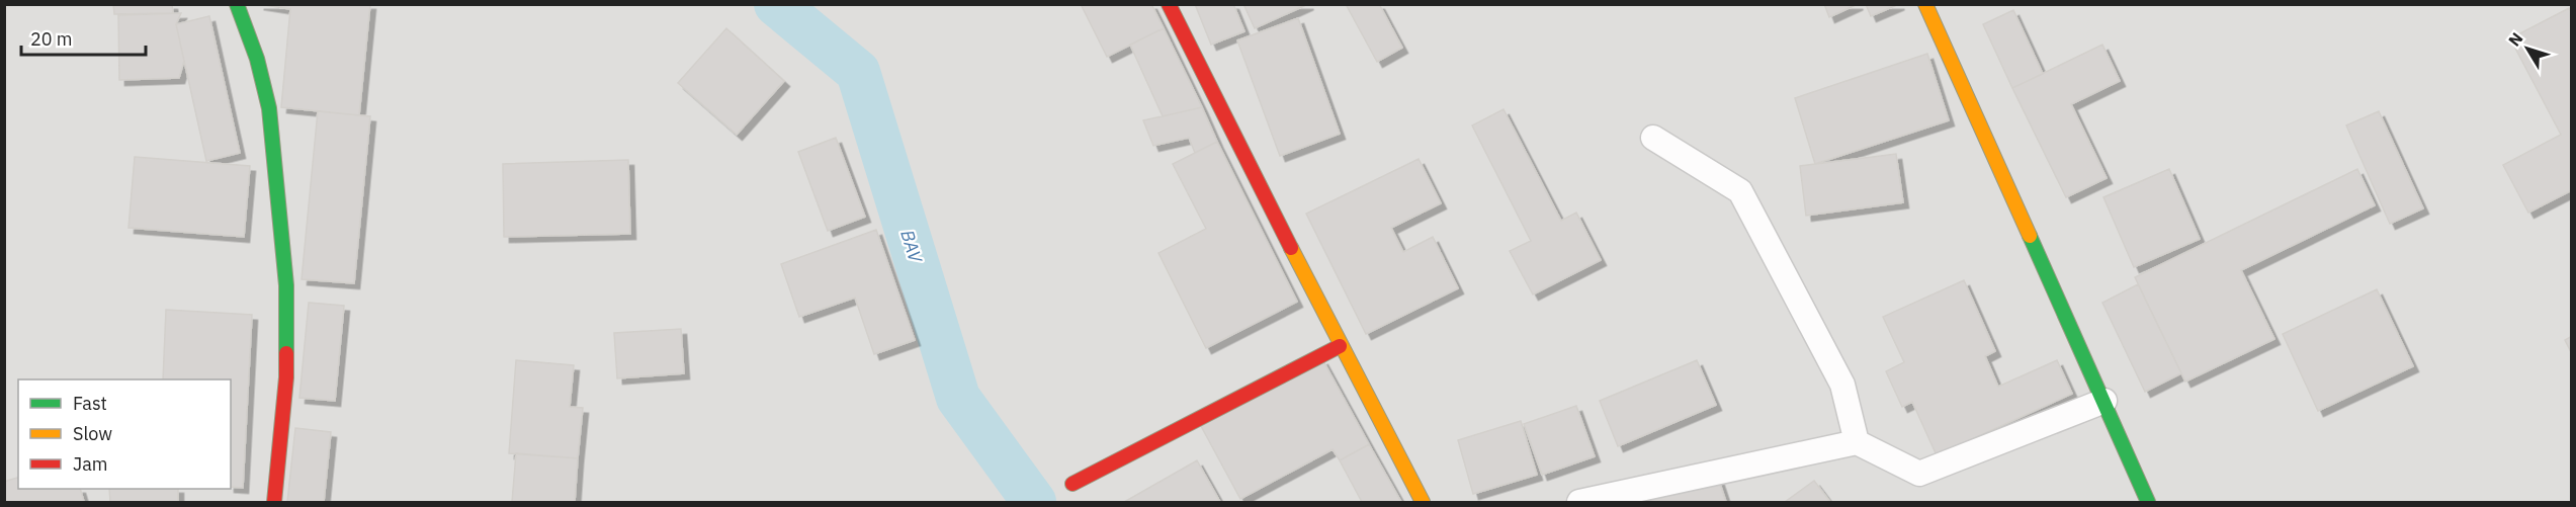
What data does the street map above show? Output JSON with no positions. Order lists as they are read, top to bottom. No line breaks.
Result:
{"water":["BAV"],"legend":["Fast","Slow","Jam"],"scale_bar":"20 m","north":"top left"}
